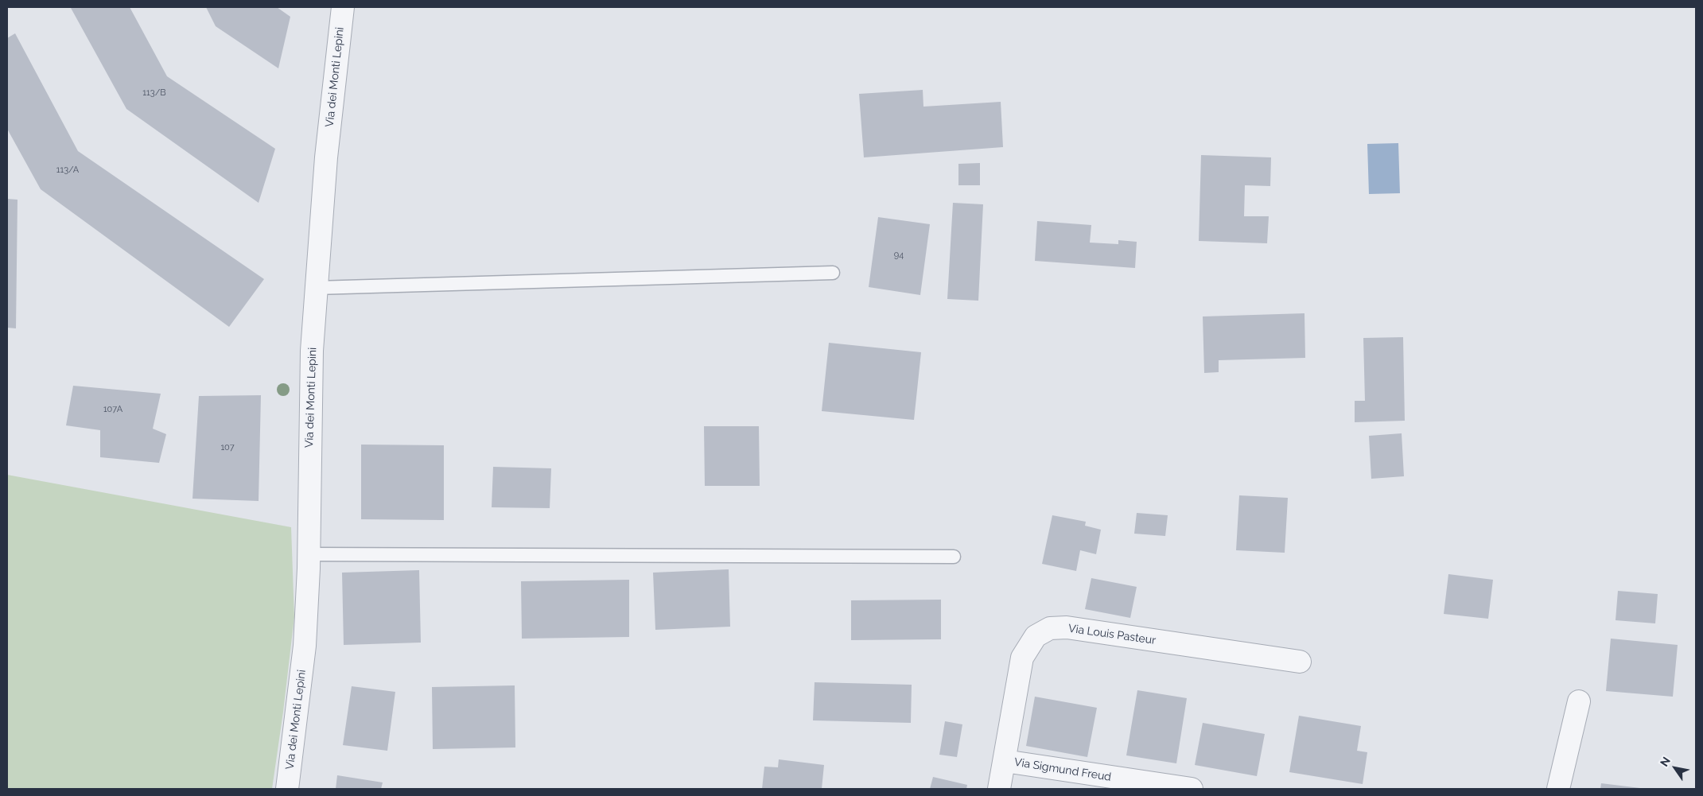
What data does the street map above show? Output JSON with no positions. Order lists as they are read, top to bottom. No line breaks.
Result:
{"streets":{"street":["Via dei Monti Lepini","Via Louis Pasteur","Via Sigmund Freud"]},"crossings":[["Via Louis Pasteur","Via Sigmund Freud"]],"house_numbers":["113/B","113/A","94","107A","107"],"north":"top left"}
